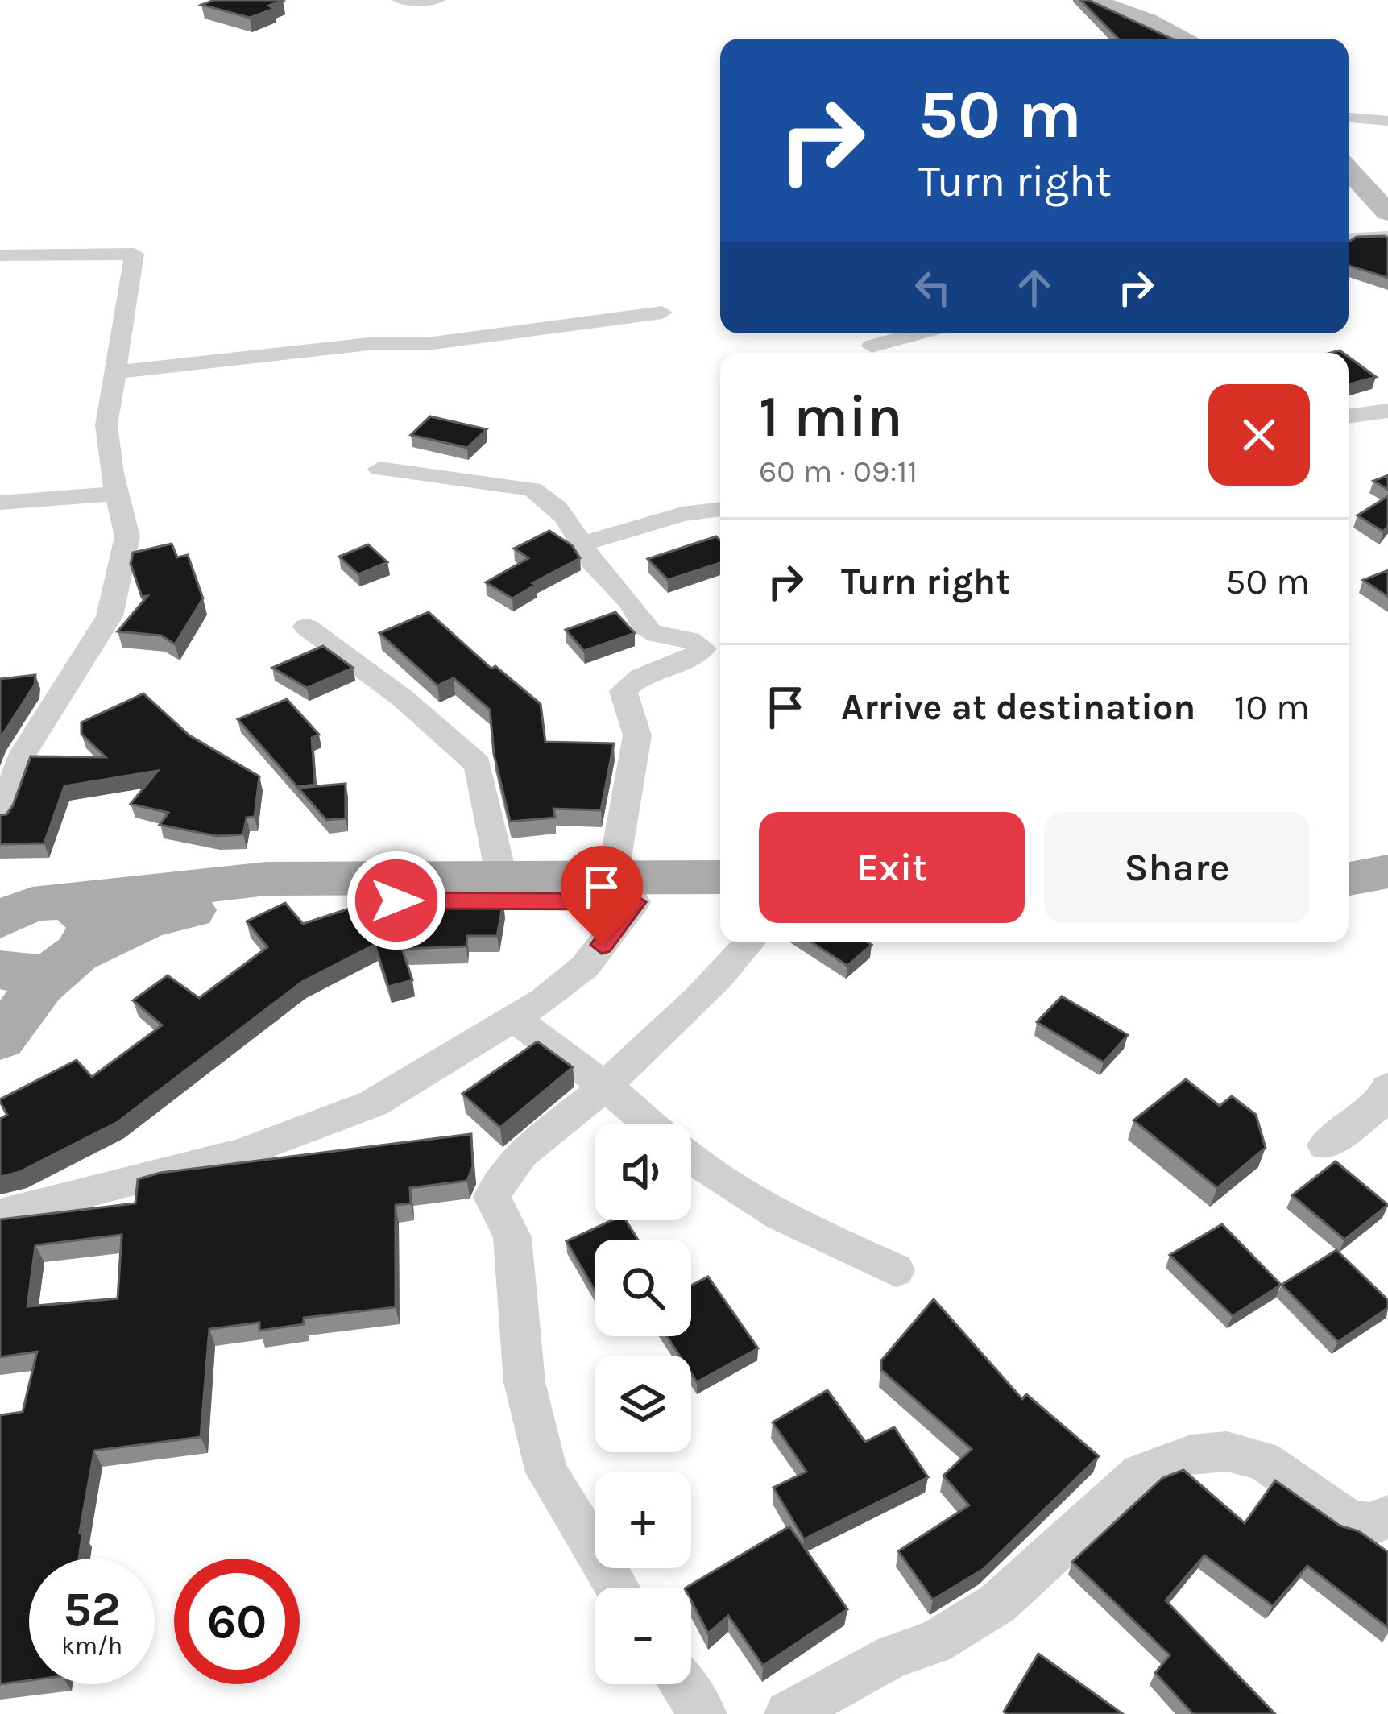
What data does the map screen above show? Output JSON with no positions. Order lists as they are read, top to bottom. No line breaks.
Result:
{"page":{"turn":["50 m","Turn right"],"heading":["1 min","60 m · 09:11"],"list":[{"name":"Turn right","value":"50 m"},{"name":"Arrive at destination","value":"10 m"}],"buttons":["Exit","Share"],"map_buttons":["+","−"],"speed":"52 km/h","limit":"60"}}
